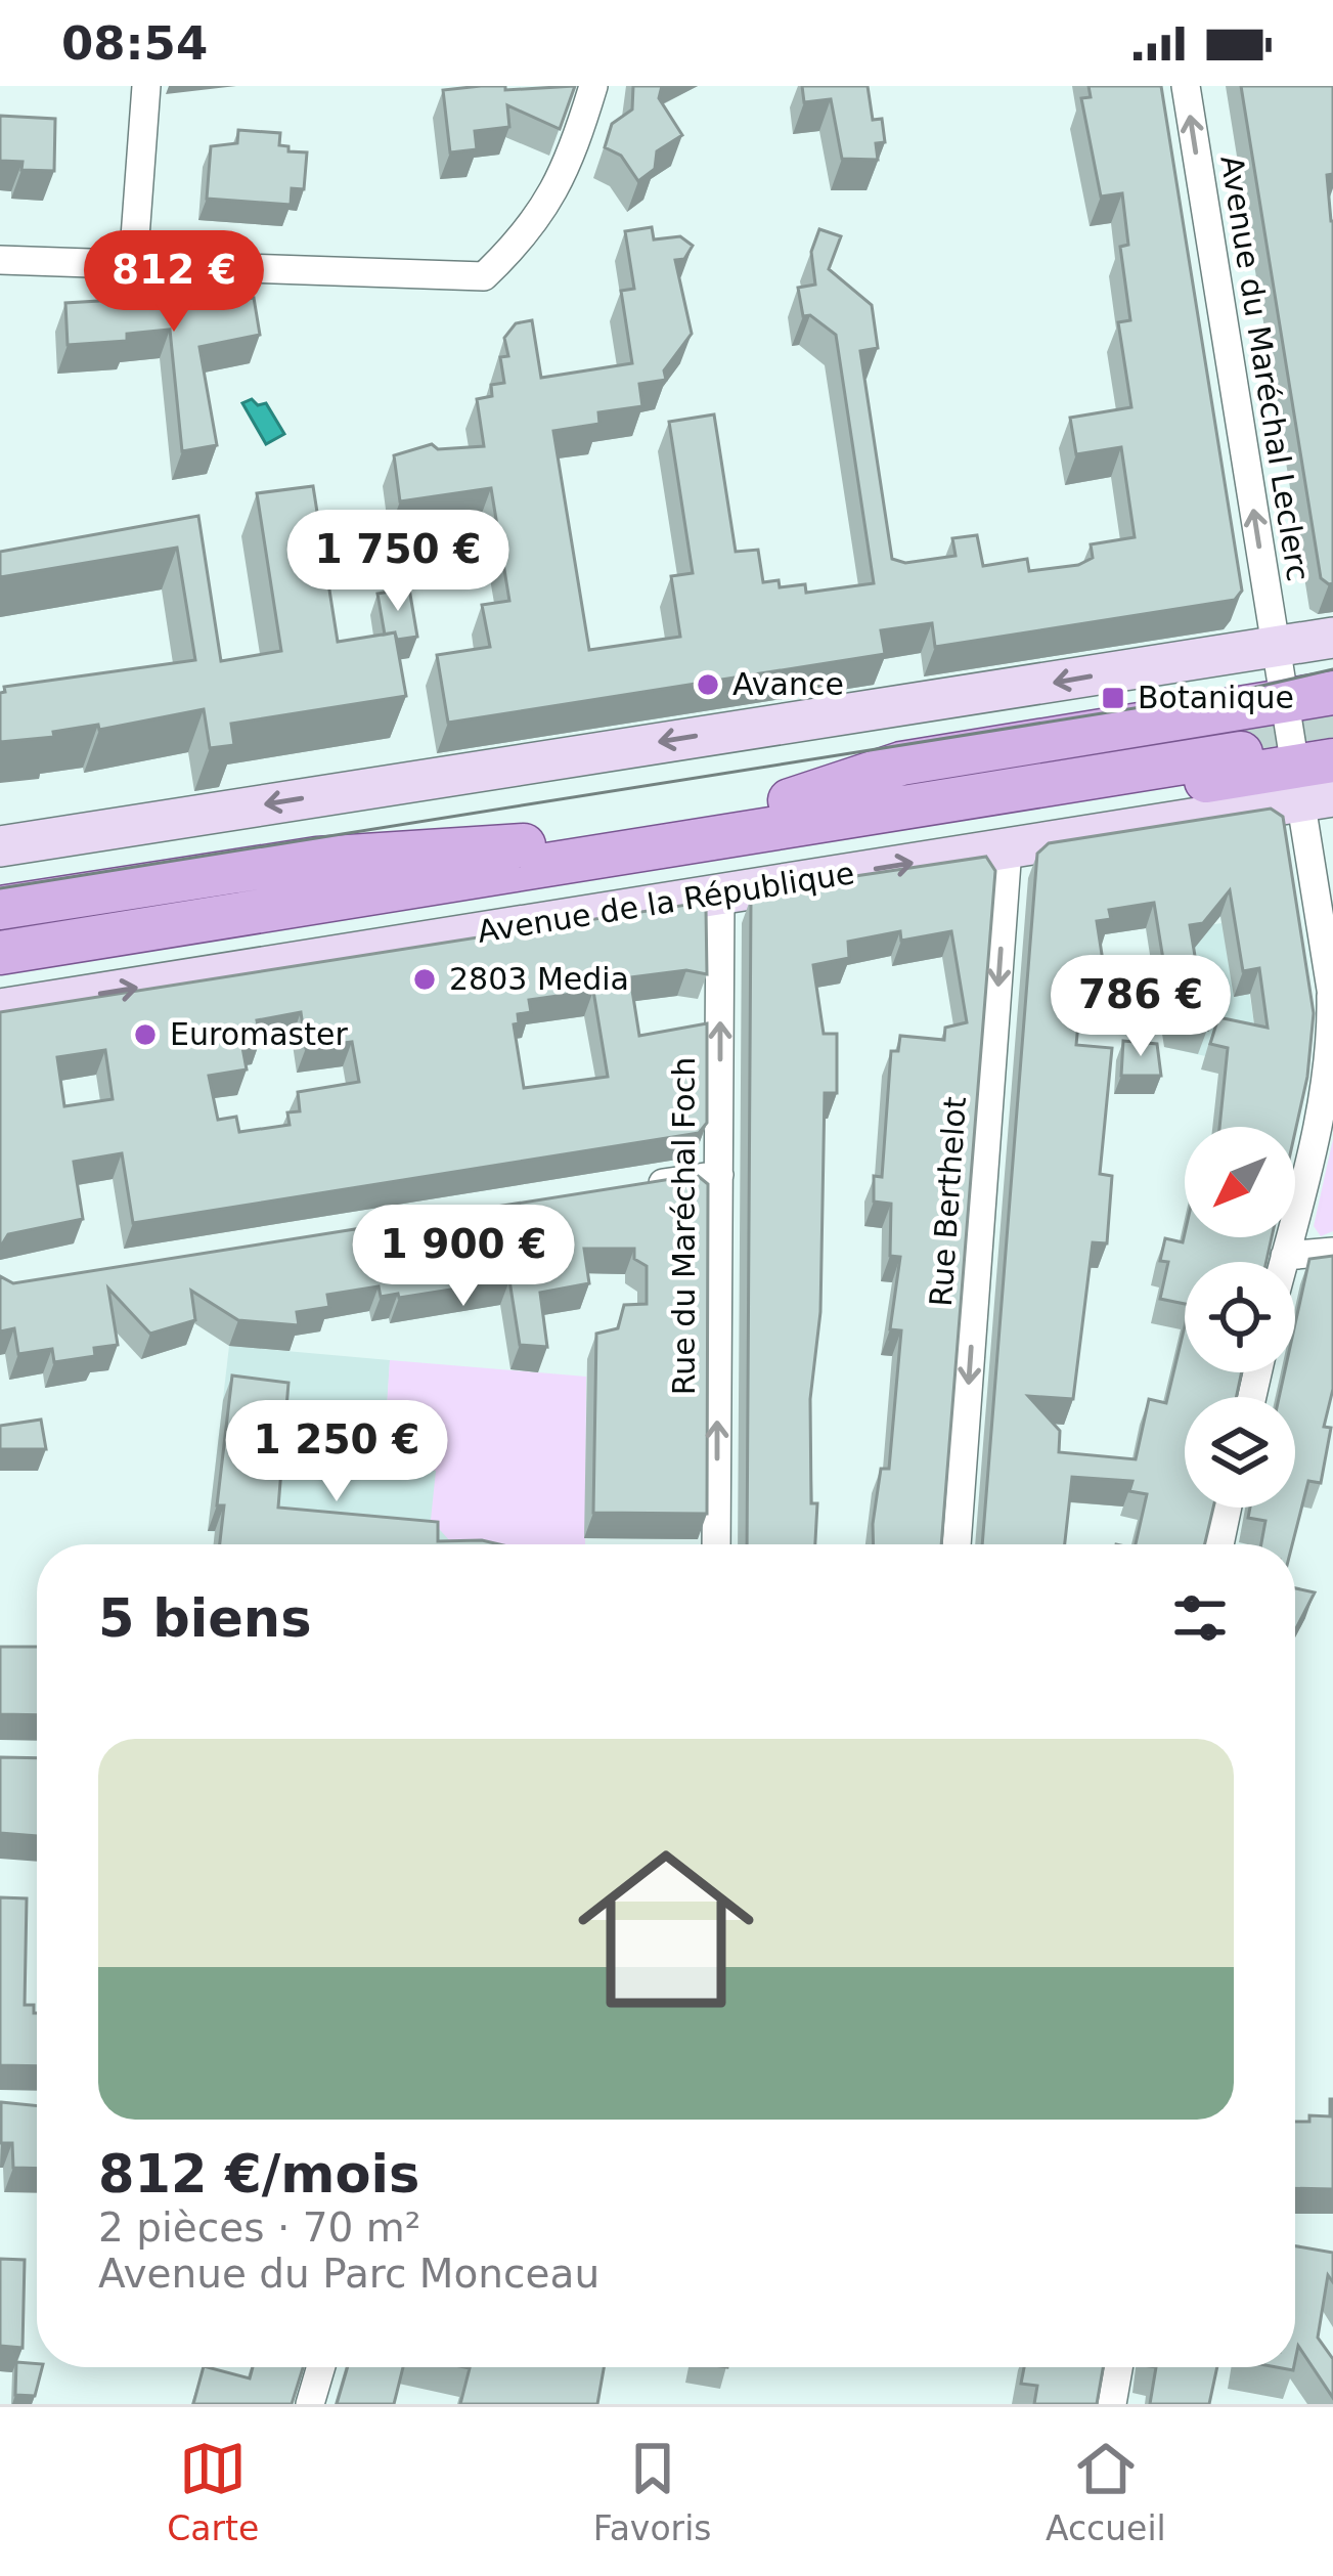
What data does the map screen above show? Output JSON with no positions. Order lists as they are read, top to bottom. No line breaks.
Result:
{"streets":{"main road":["Avenue de la République"],"street":["Avenue du Maréchal Leclerc","Rue Berthelot","Rue du Maréchal Foch"]},"crossings":[["Avenue du Maréchal Leclerc","Avenue de la République"],["Avenue de la République","Rue Berthelot"],["Avenue de la République","Rue du Maréchal Foch"]],"one_way":["Avenue du Maréchal Leclerc","Rue Berthelot","Rue du Maréchal Foch"],"places":{"other":["Avance","2803 Media","Euromaster"],"transit":["Botanique"]},"north":"bottom left","page":{"status":"08:54","price":["812 €","1 750 €","786 €","1 900 €","1 250 €"],"heading":"5 biens","list":[{"name":"812 €/mois","note":"2 pièces · 70 m² · Avenue du Parc Monceau"}],"tabs":["Carte","Favoris","Accueil"]}}
